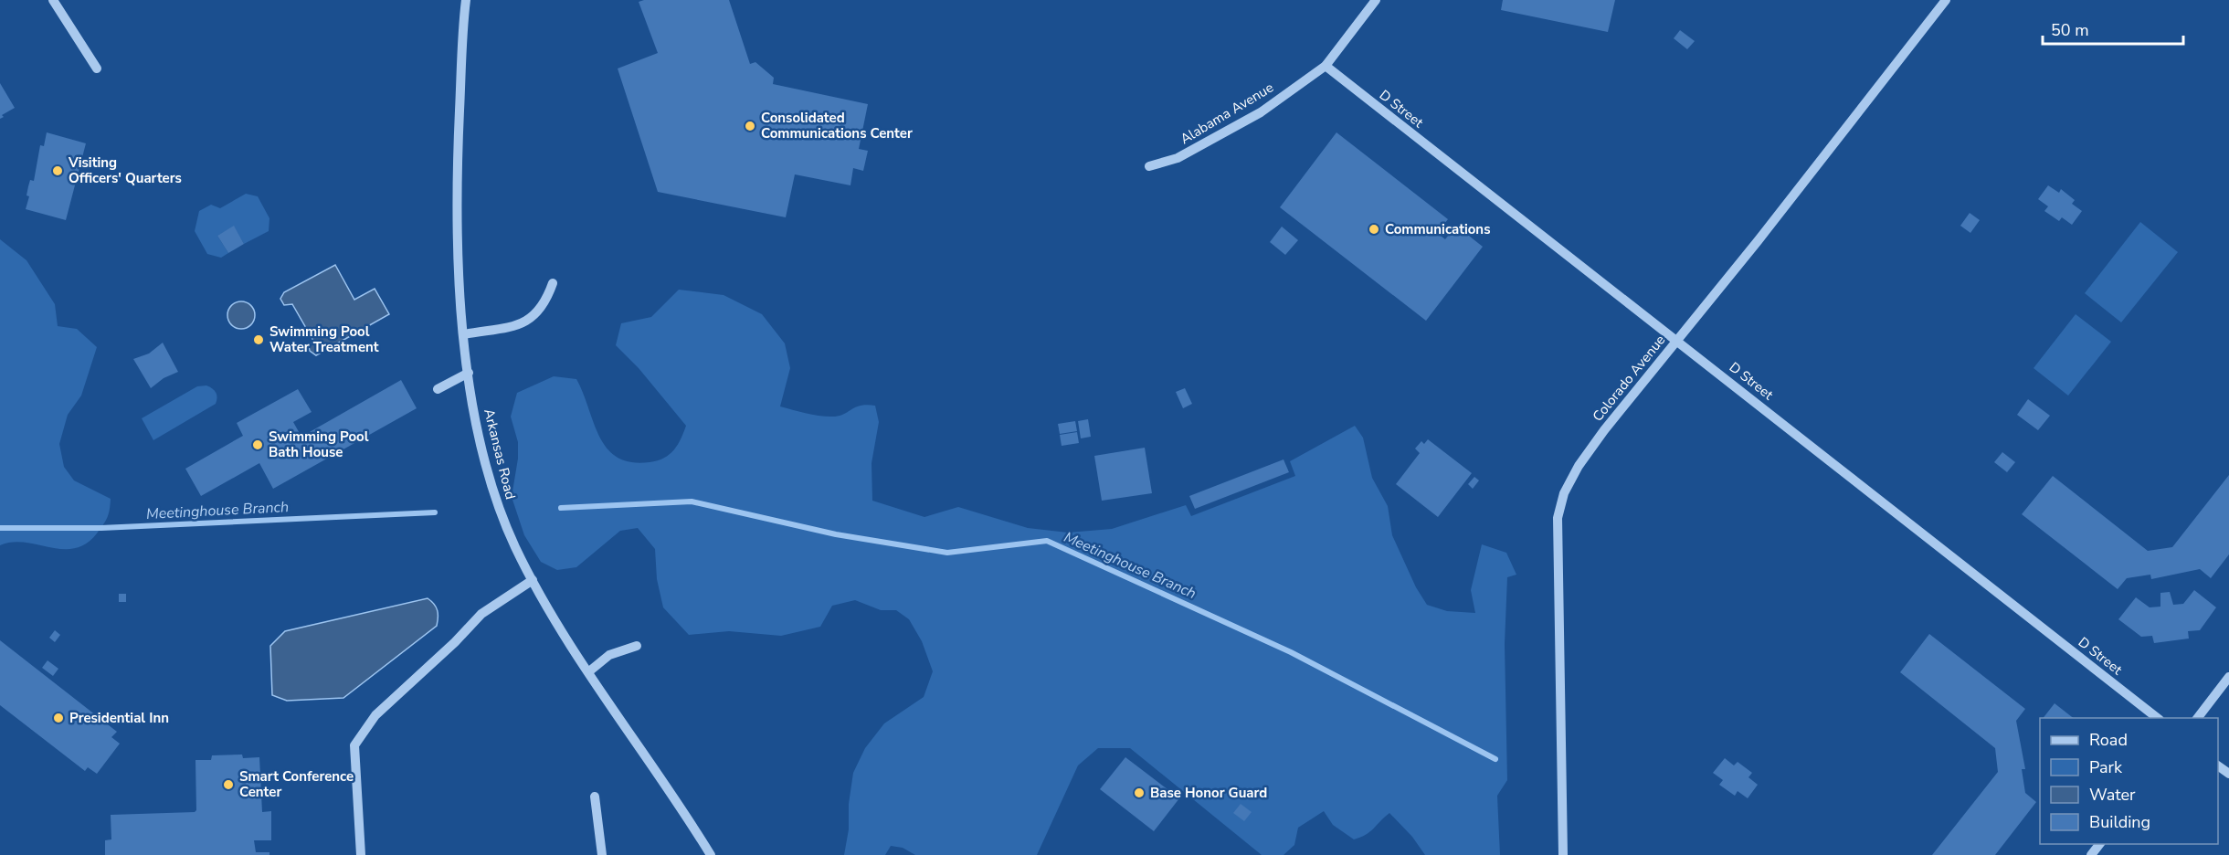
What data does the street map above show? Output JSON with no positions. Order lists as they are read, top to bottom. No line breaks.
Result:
{"streets":{"street":["D Street","Alabama Avenue","Colorado Avenue","Arkansas Road"]},"crossings":[["D Street","Alabama Avenue"],["D Street","Colorado Avenue"]],"water":["Meetinghouse Branch"],"places":["Consolidated Communications Center","Visiting Officers' Quarters","Communications","Swimming Pool Water Treatment","Swimming Pool Bath House","Presidential Inn","Smart Conference Center","Base Honor Guard"],"legend":["Road","Park","Water","Building"],"scale_bar":"50 m"}
